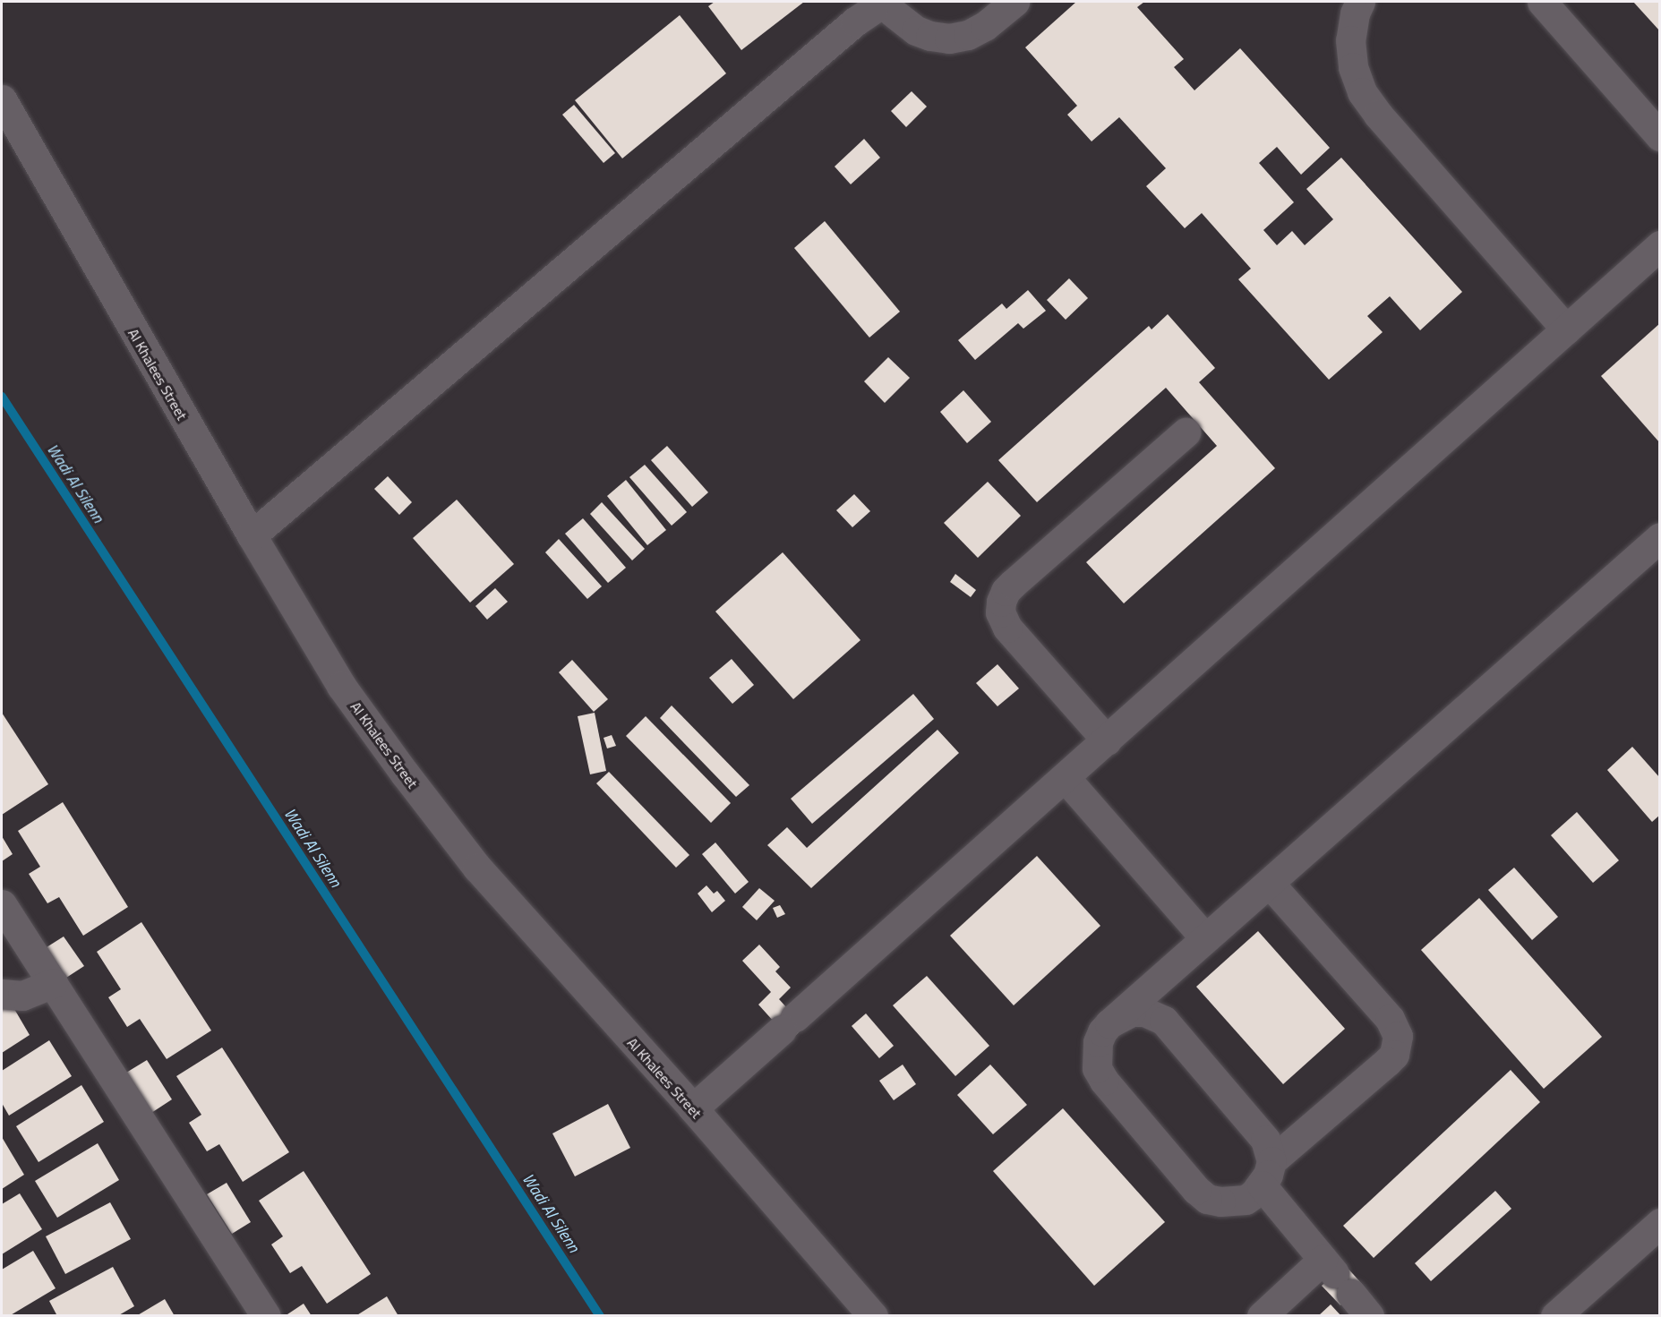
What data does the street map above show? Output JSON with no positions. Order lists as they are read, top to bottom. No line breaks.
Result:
{"streets":{"street":["Al Khalees Street"]},"water":["Wadi Al Silenn"]}
